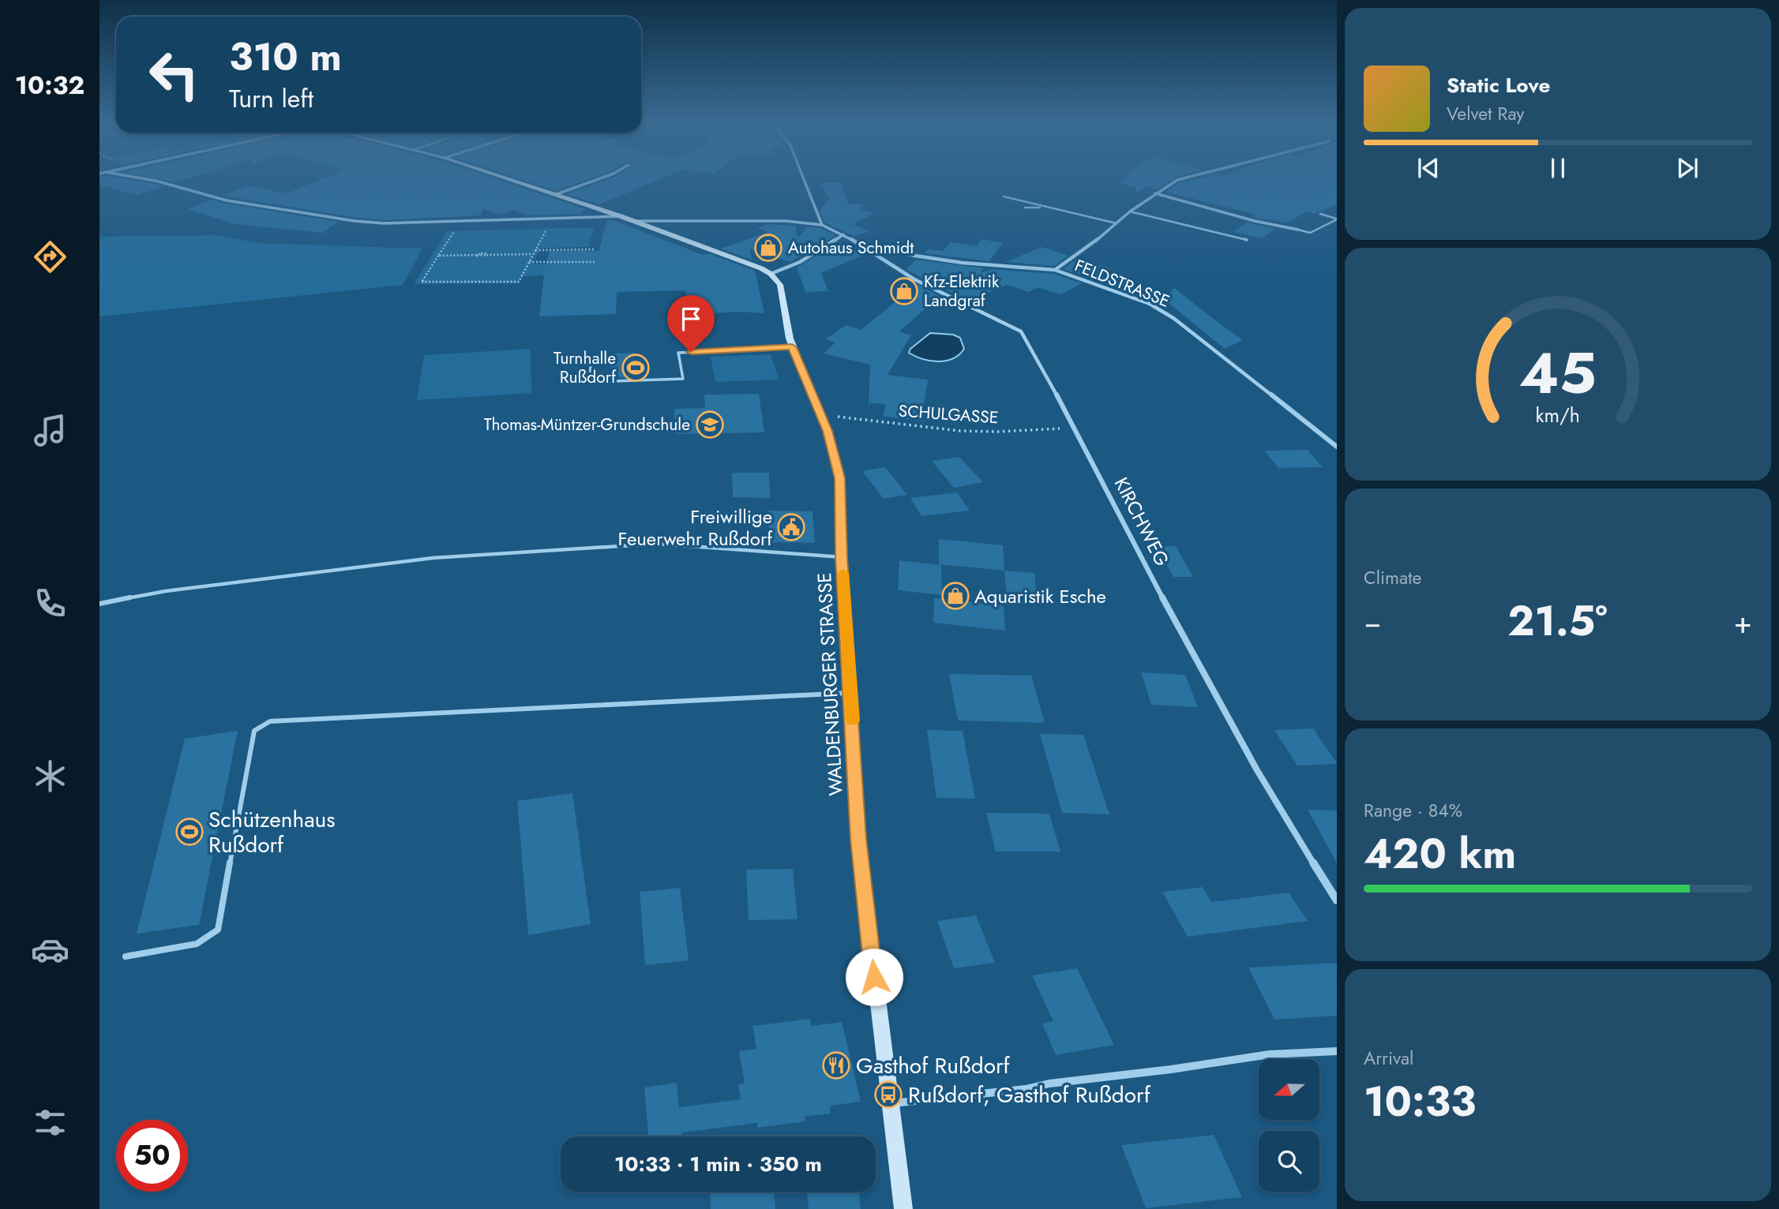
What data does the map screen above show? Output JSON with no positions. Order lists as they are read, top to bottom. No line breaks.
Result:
{"streets":{"main road":["WALDENBURGER STRASSE"],"street":["FELDSTRASSE","KIRCHWEG"],"path":["SCHULGASSE"]},"crossings":[["FELDSTRASSE","KIRCHWEG"],["SCHULGASSE","KIRCHWEG"],["SCHULGASSE","WALDENBURGER STRASSE"]],"places":{"shop":["Autohaus Schmidt","Kfz-Elektrik Landgraf","Aquaristik Esche"],"sports":["Turnhalle Rußdorf","Schützenhaus Rußdorf"],"school or university":["Thomas-Müntzer-Grundschule"],"public building":["Freiwillige Feuerwehr Rußdorf"],"restaurant":["Gasthof Rußdorf"],"bus stop":["Rußdorf, Gasthof Rußdorf"]},"north":"left","page":{"tabs":"10:32","turn":["310 m","Turn left"],"song":["Static Love","Velvet Ray"],"tile":["Climate",["Range · 84%","420 km"],["Arrival","10:33"]],"heat":["−","21.5°","+"],"limit":"50","trip":"10:33 · 1 min · 350 m","gauge":["45","km/h"]}}
